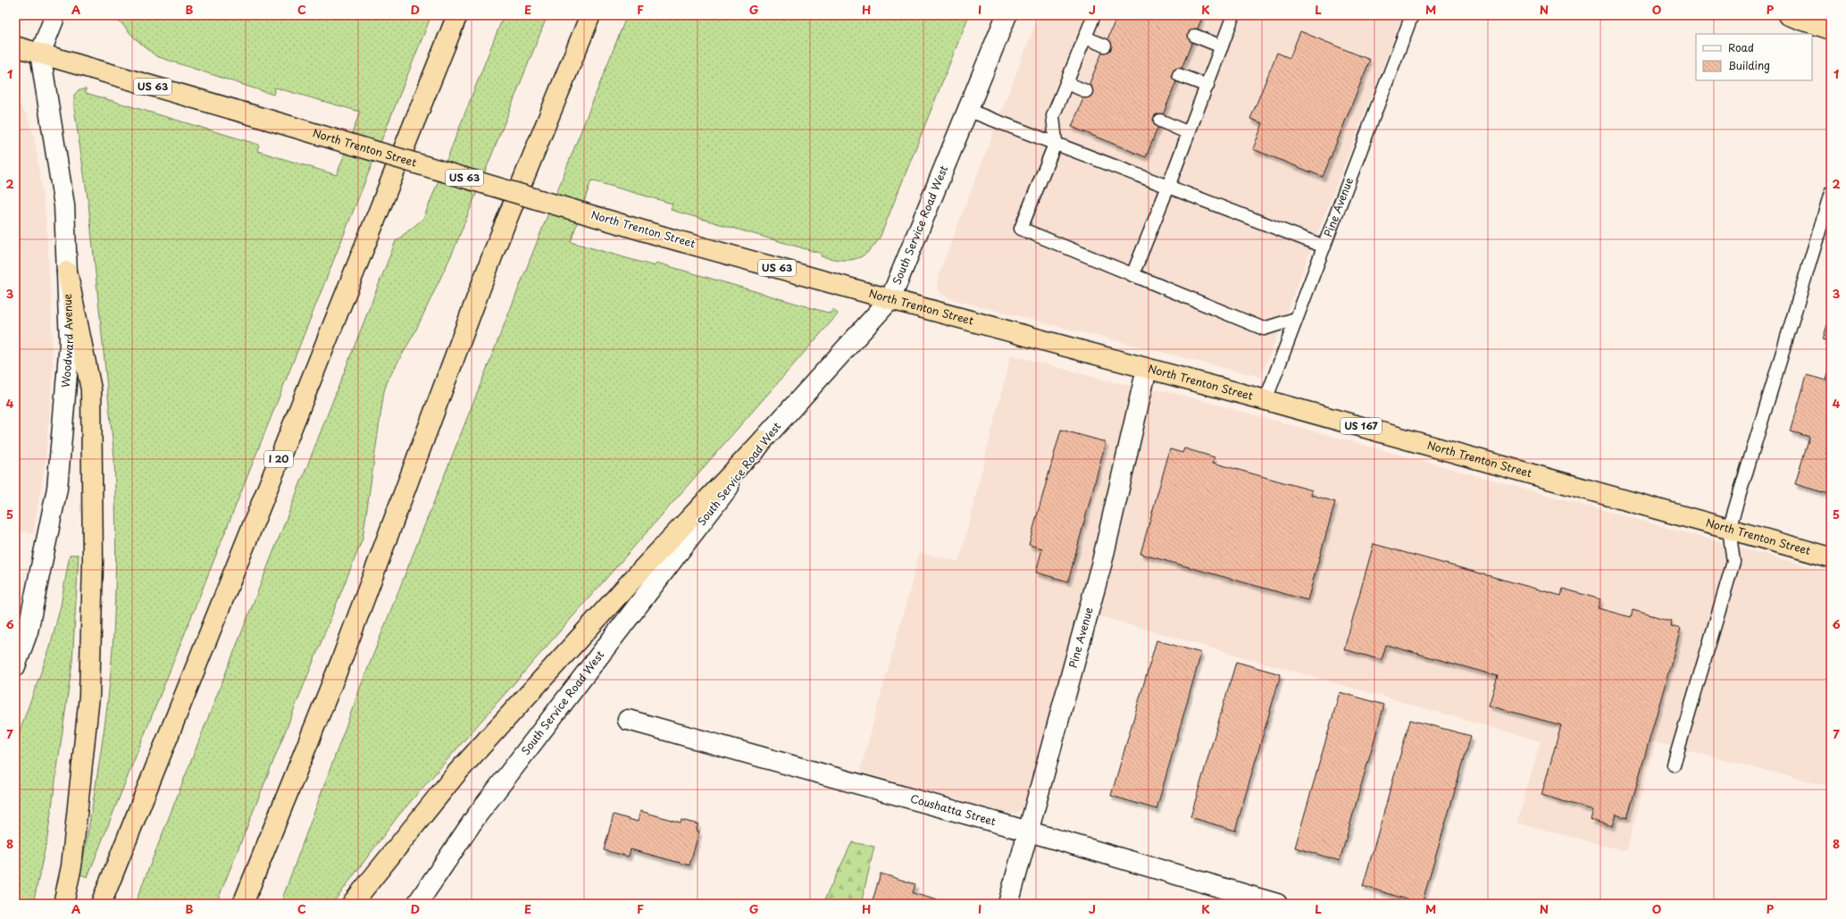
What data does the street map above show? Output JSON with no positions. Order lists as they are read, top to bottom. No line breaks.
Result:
{"streets":{"highway":["US 63","North Trenton Street","US 167","I 20"],"main road":["Pine Avenue","South Service Road West","Woodward Avenue","Coushatta Street"]},"crossings":[["North Trenton Street","Pine Avenue"],["North Trenton Street","South Service Road West"],["North Trenton Street","Woodward Avenue"],["Pine Avenue","Coushatta Street"]],"legend":["Road","Building"],"grid":{"columns":["A","B","C","D","E","F","G","H","I","J","K","L","M","N","O","P"],"rows":["1","2","3","4","5","6","7","8"]}}
